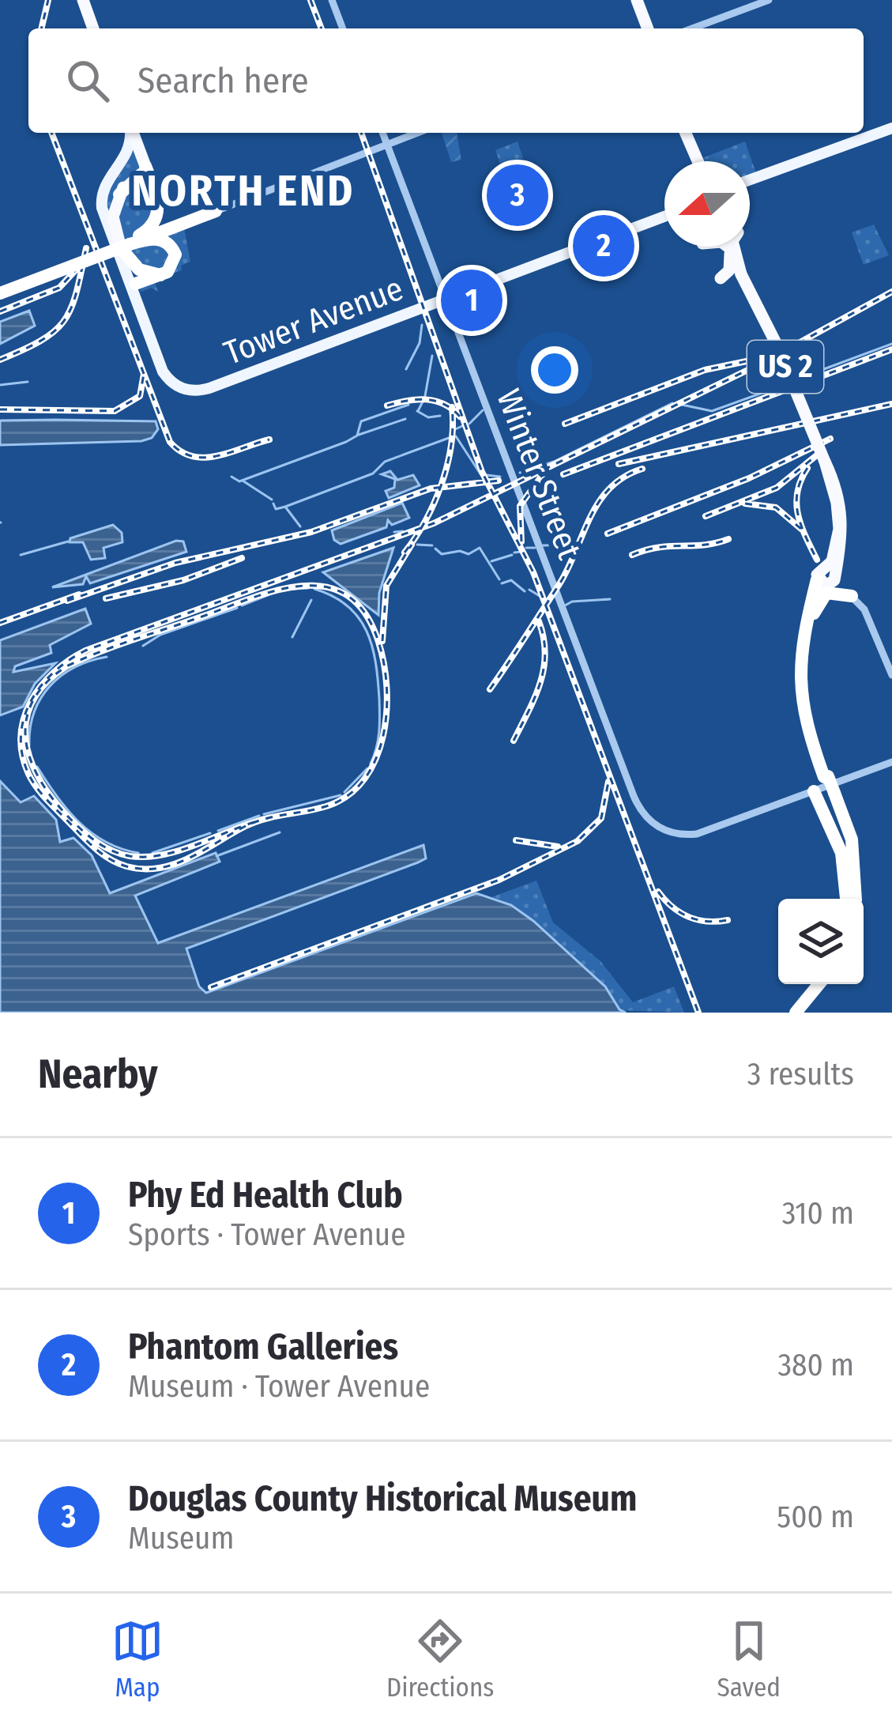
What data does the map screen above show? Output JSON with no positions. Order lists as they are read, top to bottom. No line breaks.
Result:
{"streets":{"highway":["US 2"],"main road":["Tower Avenue"],"street":["Winter Street"]},"crossings":[["Tower Avenue","Winter Street"]],"districts":["NORTH END"],"north":"left","page":{"search":"Search here","pins":["3","2","1"],"heading":["Nearby","3 results"],"list":[{"mark":"1","name":"Phy Ed Health Club","note":"Sports · Tower Avenue","value":"310 m"},{"mark":"2","name":"Phantom Galleries","note":"Museum · Tower Avenue","value":"380 m"},{"mark":"3","name":"Douglas County Historical Museum","note":"Museum","value":"500 m"}],"nav":["Map","Directions","Saved"]}}
